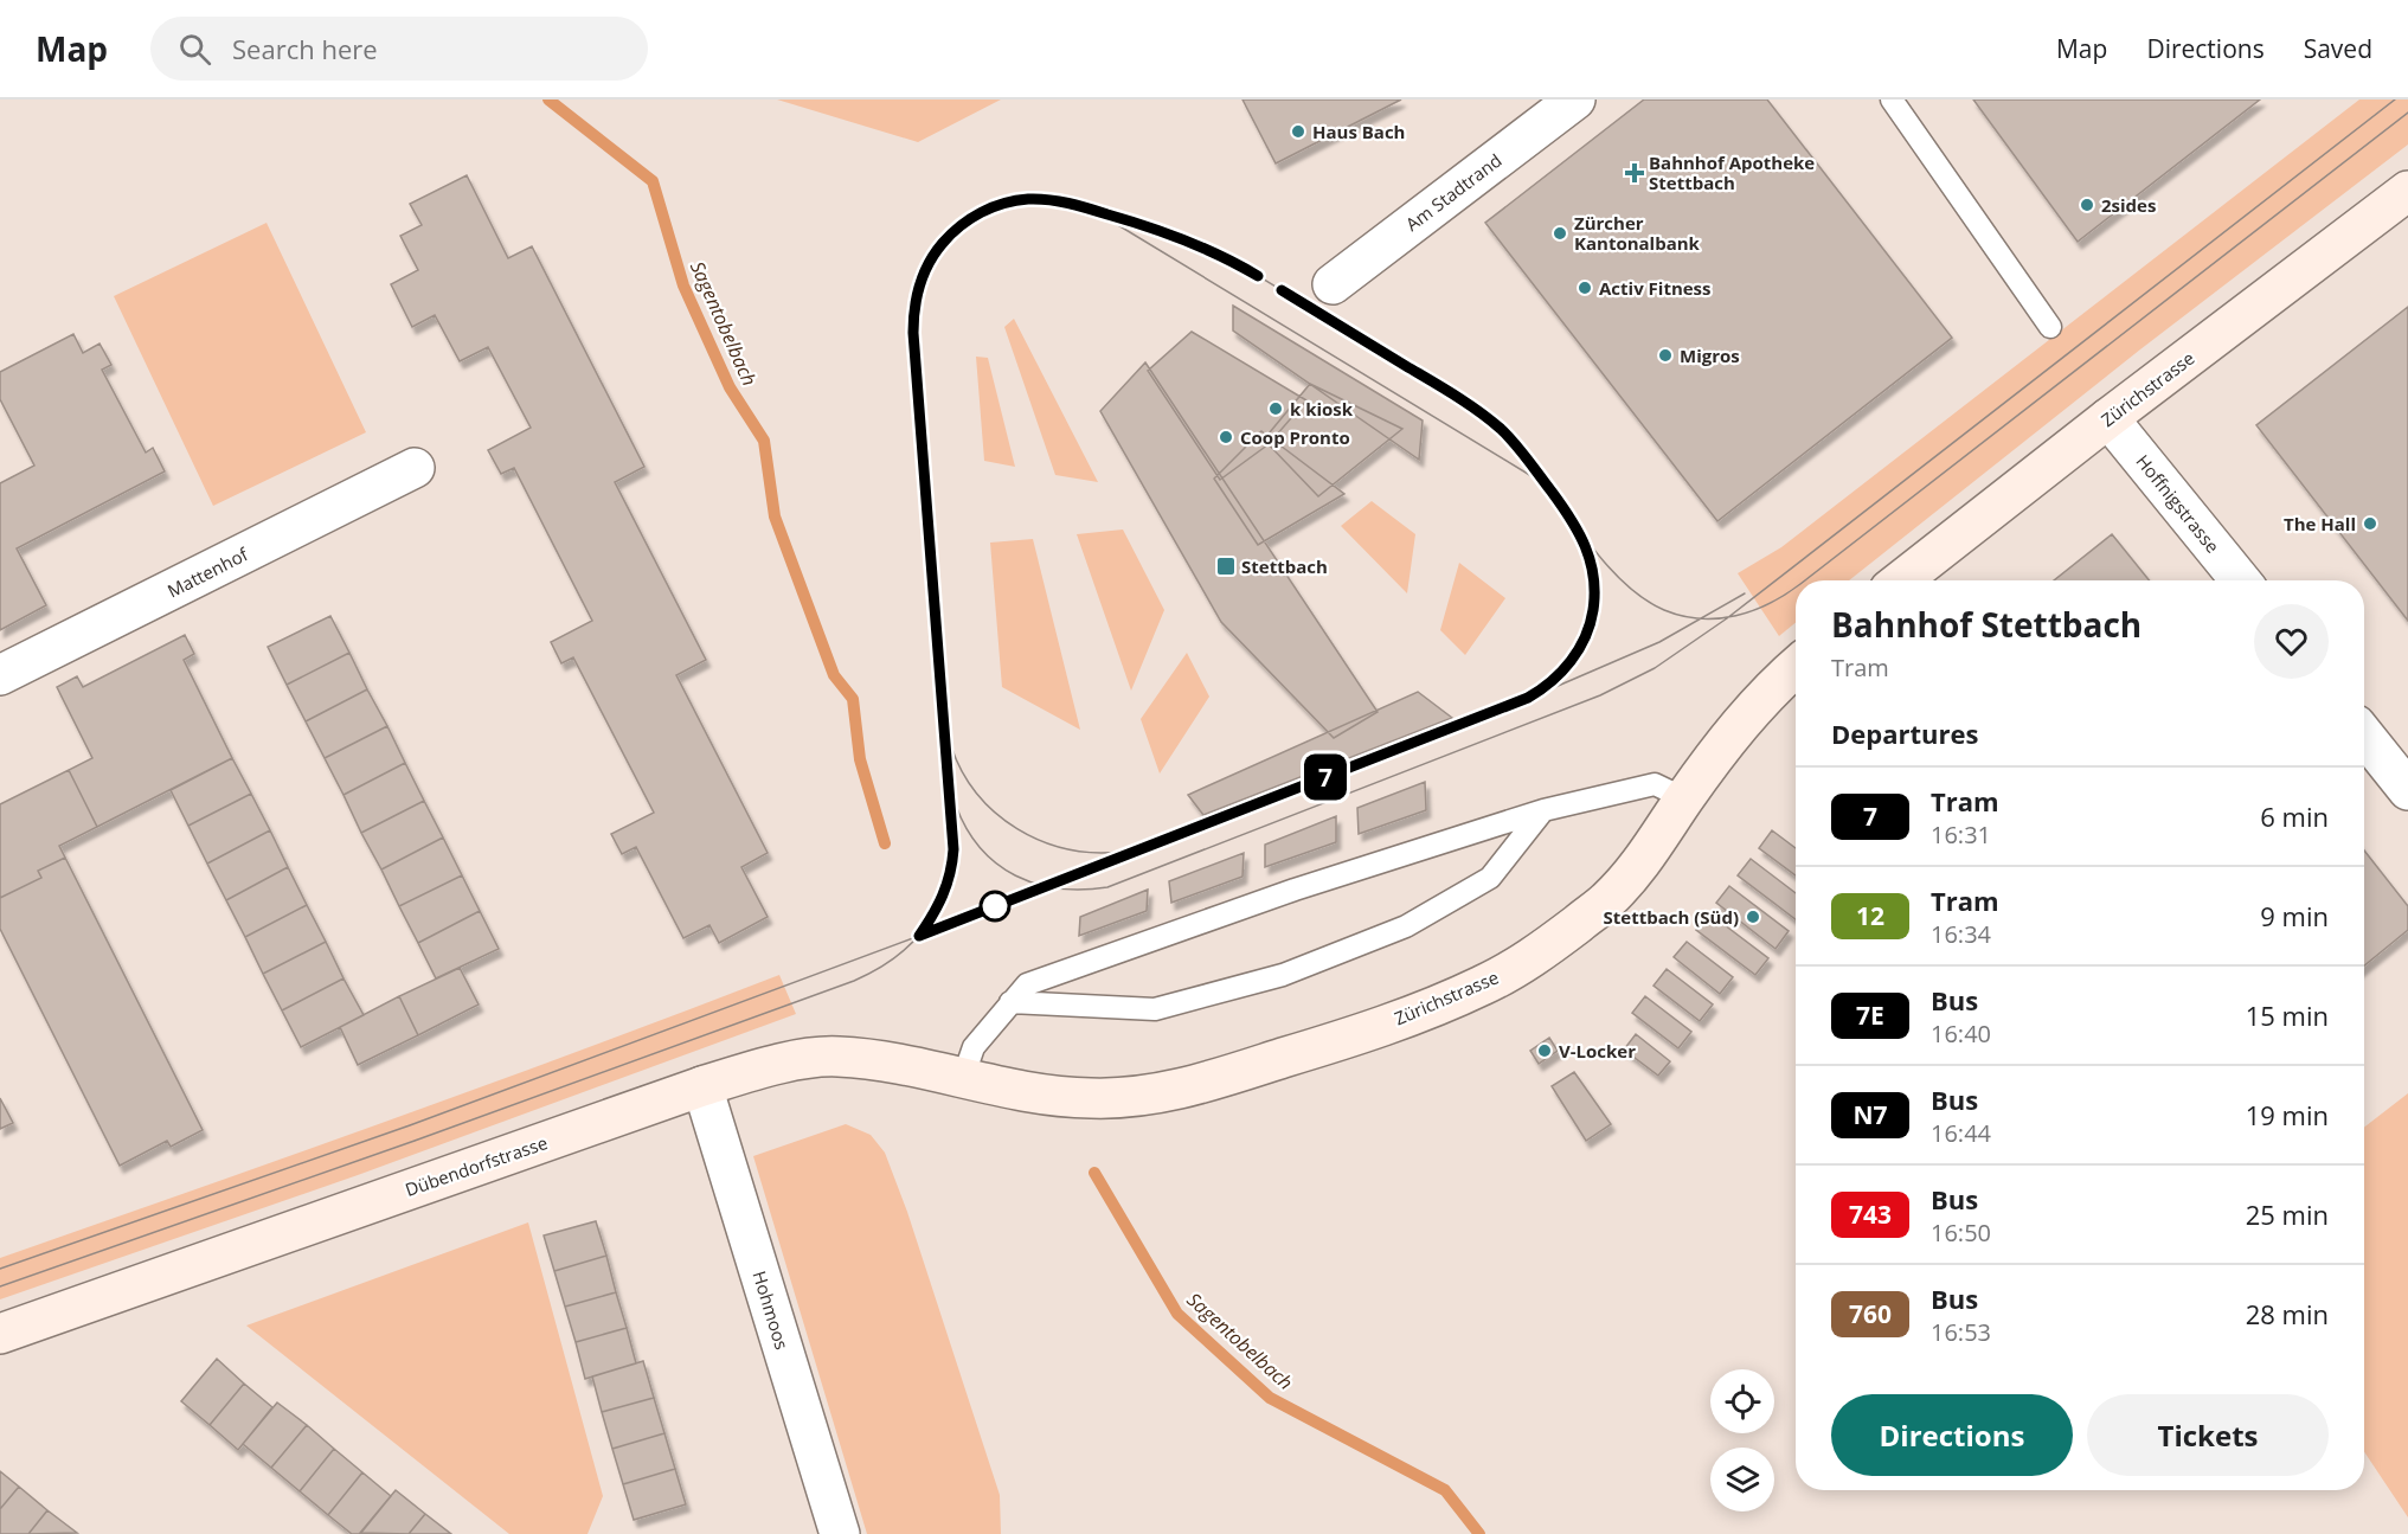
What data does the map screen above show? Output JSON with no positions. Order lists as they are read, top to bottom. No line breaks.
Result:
{"streets":{"street":["Am Stadtrand","Zürichstrasse","Hoffnigstrasse","Mattenhof","Dübendorfstrasse","Hohmoos"]},"crossings":[["Zürichstrasse","Hoffnigstrasse"],["Zürichstrasse","Dübendorfstrasse"],["Dübendorfstrasse","Hohmoos"]],"water":["Sagentobelbach"],"places":{"other":["Haus Bach","2sides","Zürcher Kantonalbank","Activ Fitness","Migros","k kiosk","Coop Pronto","The Hall","Stettbach (Süd)","V-Locker"],"health":["Bahnhof Apotheke Stettbach"],"transit":["Stettbach"]},"lines":["tram line 7"],"page":{"header":"Map","search":"Search here","nav":["Map","Directions","Saved"],"on_map":"7","heading":[["Bahnhof Stettbach","Tram"],"Departures"],"list":[{"mark":"7","name":"Tram","note":"16:31","value":"6 min"},{"mark":"12","name":"Tram","note":"16:34","value":"9 min"},{"mark":"7E","name":"Bus","note":"16:40","value":"15 min"},{"mark":"N7","name":"Bus","note":"16:44","value":"19 min"},{"mark":"743","name":"Bus","note":"16:50","value":"25 min"},{"mark":"760","name":"Bus","note":"16:53","value":"28 min"}],"buttons":["Directions","Tickets"]}}
